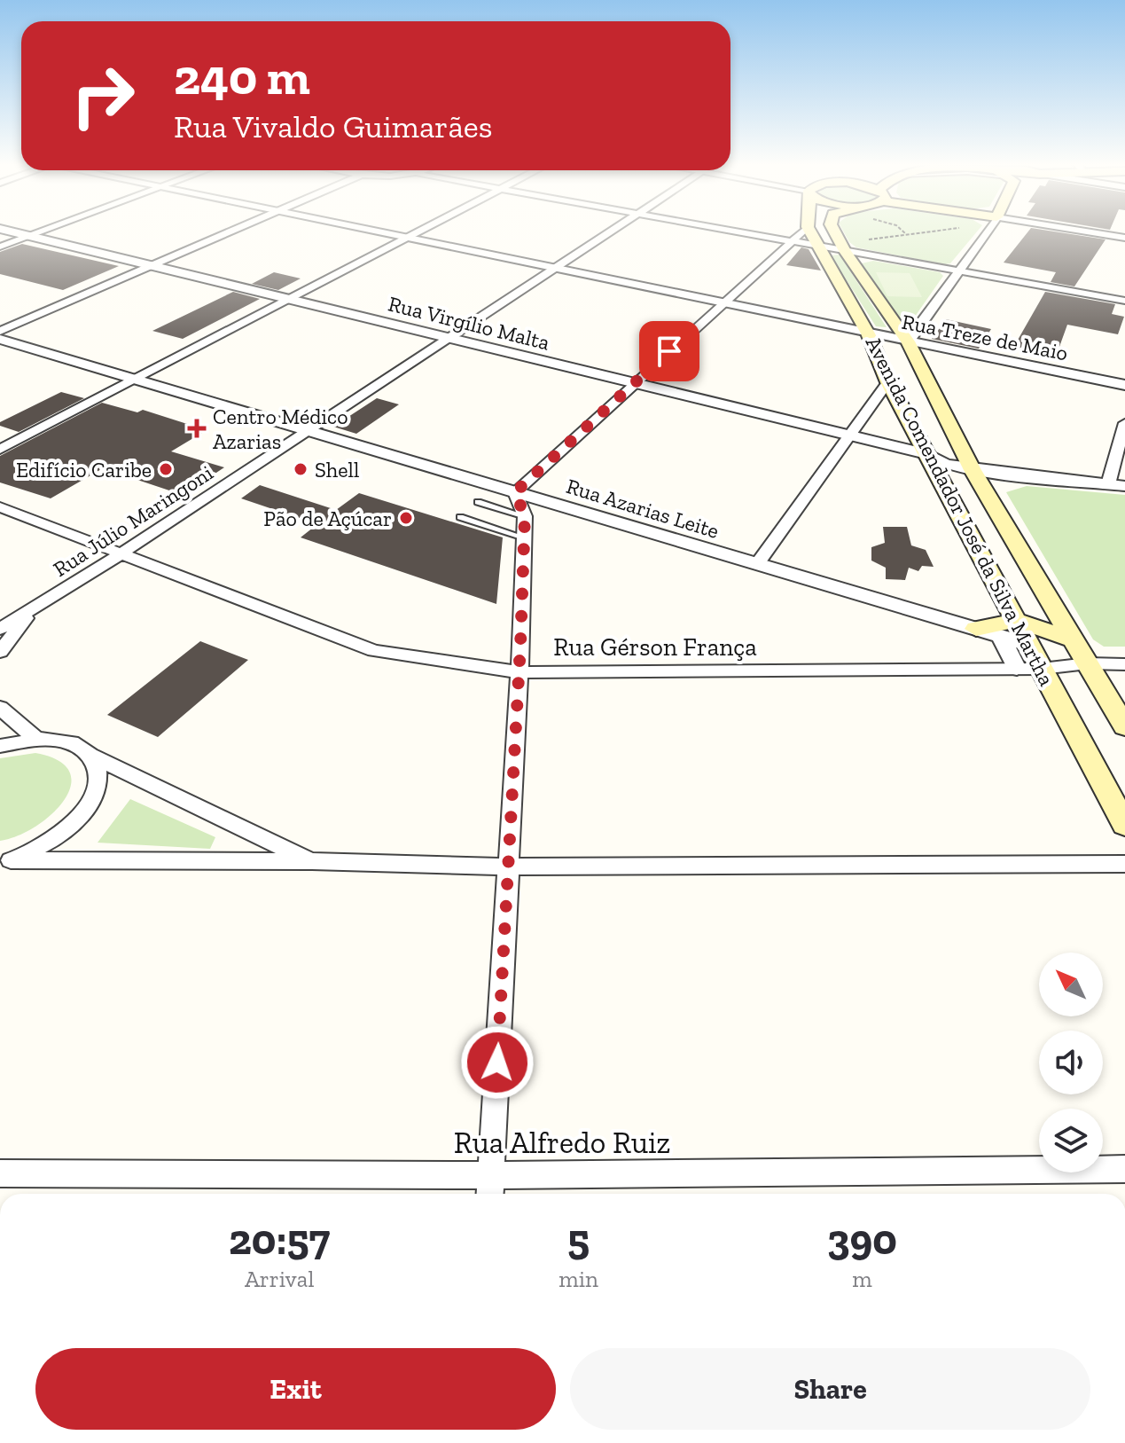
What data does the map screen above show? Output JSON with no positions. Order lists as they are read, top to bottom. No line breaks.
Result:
{"streets":{"main road":["Avenida Comendador José da Silva Martha"],"street":["Rua Virgílio Malta","Rua Treze de Maio","Rua Azarias Leite","Rua Júlio Maringoni","Rua Gérson França","Rua Alfredo Ruiz"]},"crossings":[["Rua Virgílio Malta","Avenida Comendador José da Silva Martha"],["Rua Virgílio Malta","Rua Júlio Maringoni"],["Rua Treze de Maio","Avenida Comendador José da Silva Martha"],["Rua Treze de Maio","Rua Júlio Maringoni"],["Rua Azarias Leite","Avenida Comendador José da Silva Martha"],["Rua Azarias Leite","Rua Júlio Maringoni"],["Avenida Comendador José da Silva Martha","Rua Gérson França"],["Rua Júlio Maringoni","Rua Gérson França"]],"places":{"health":["Centro Médico Azarias"],"other":["Edifício Caribe","Shell","Pão de Açúcar"]},"north":"top left","page":{"turn":["240 m","Rua Vivaldo Guimarães"],"eta":["20:57","Arrival","5","min","390","m"],"buttons":["Exit","Share"]}}
